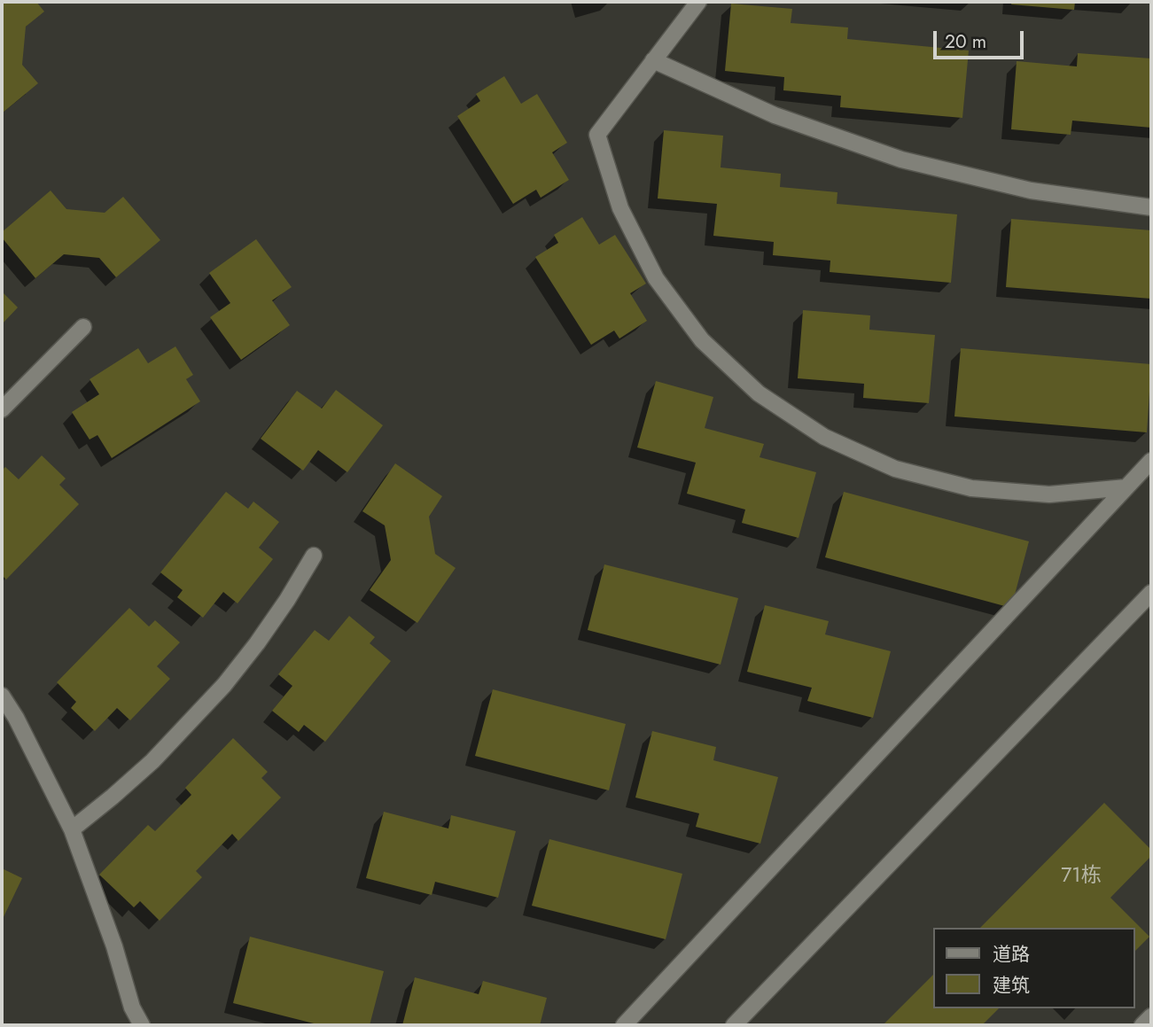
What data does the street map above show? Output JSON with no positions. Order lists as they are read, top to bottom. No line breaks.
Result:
{"house_numbers":["71栋"],"legend":["道路","建筑"],"scale_bar":"20 m"}
